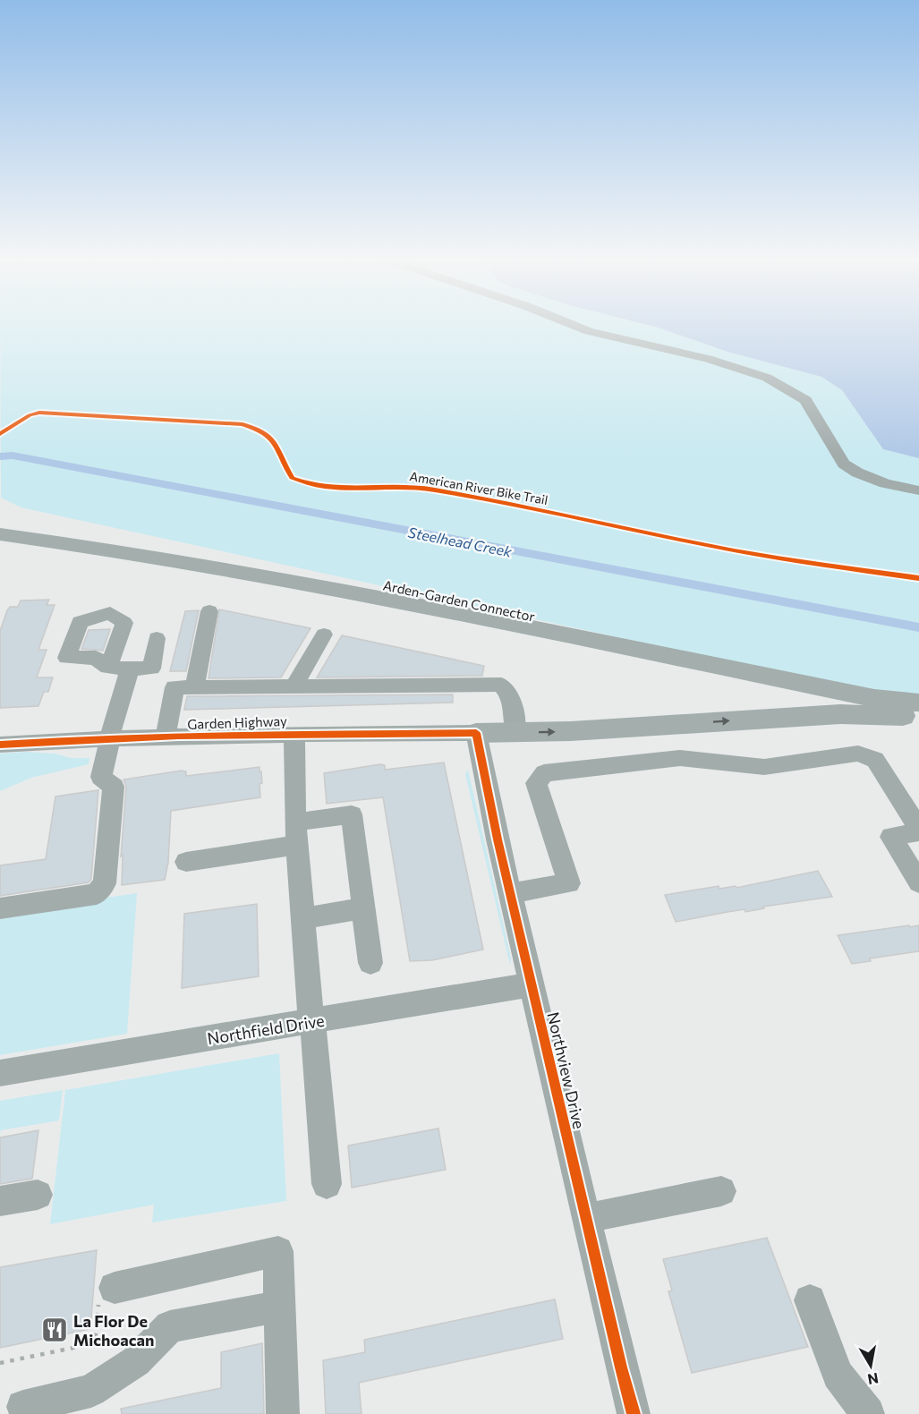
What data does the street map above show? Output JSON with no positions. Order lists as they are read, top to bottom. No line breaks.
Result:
{"streets":{"main road":["Arden-Garden Connector"],"street":["Garden Highway","Northfield Drive","Northview Drive"],"cycle path":["American River Bike Trail"]},"crossings":[["Garden Highway","Northview Drive"],["Northfield Drive","Northview Drive"]],"water":["Steelhead Creek"],"places":{"restaurant":["La Flor De Michoacan"]},"north":"bottom"}
